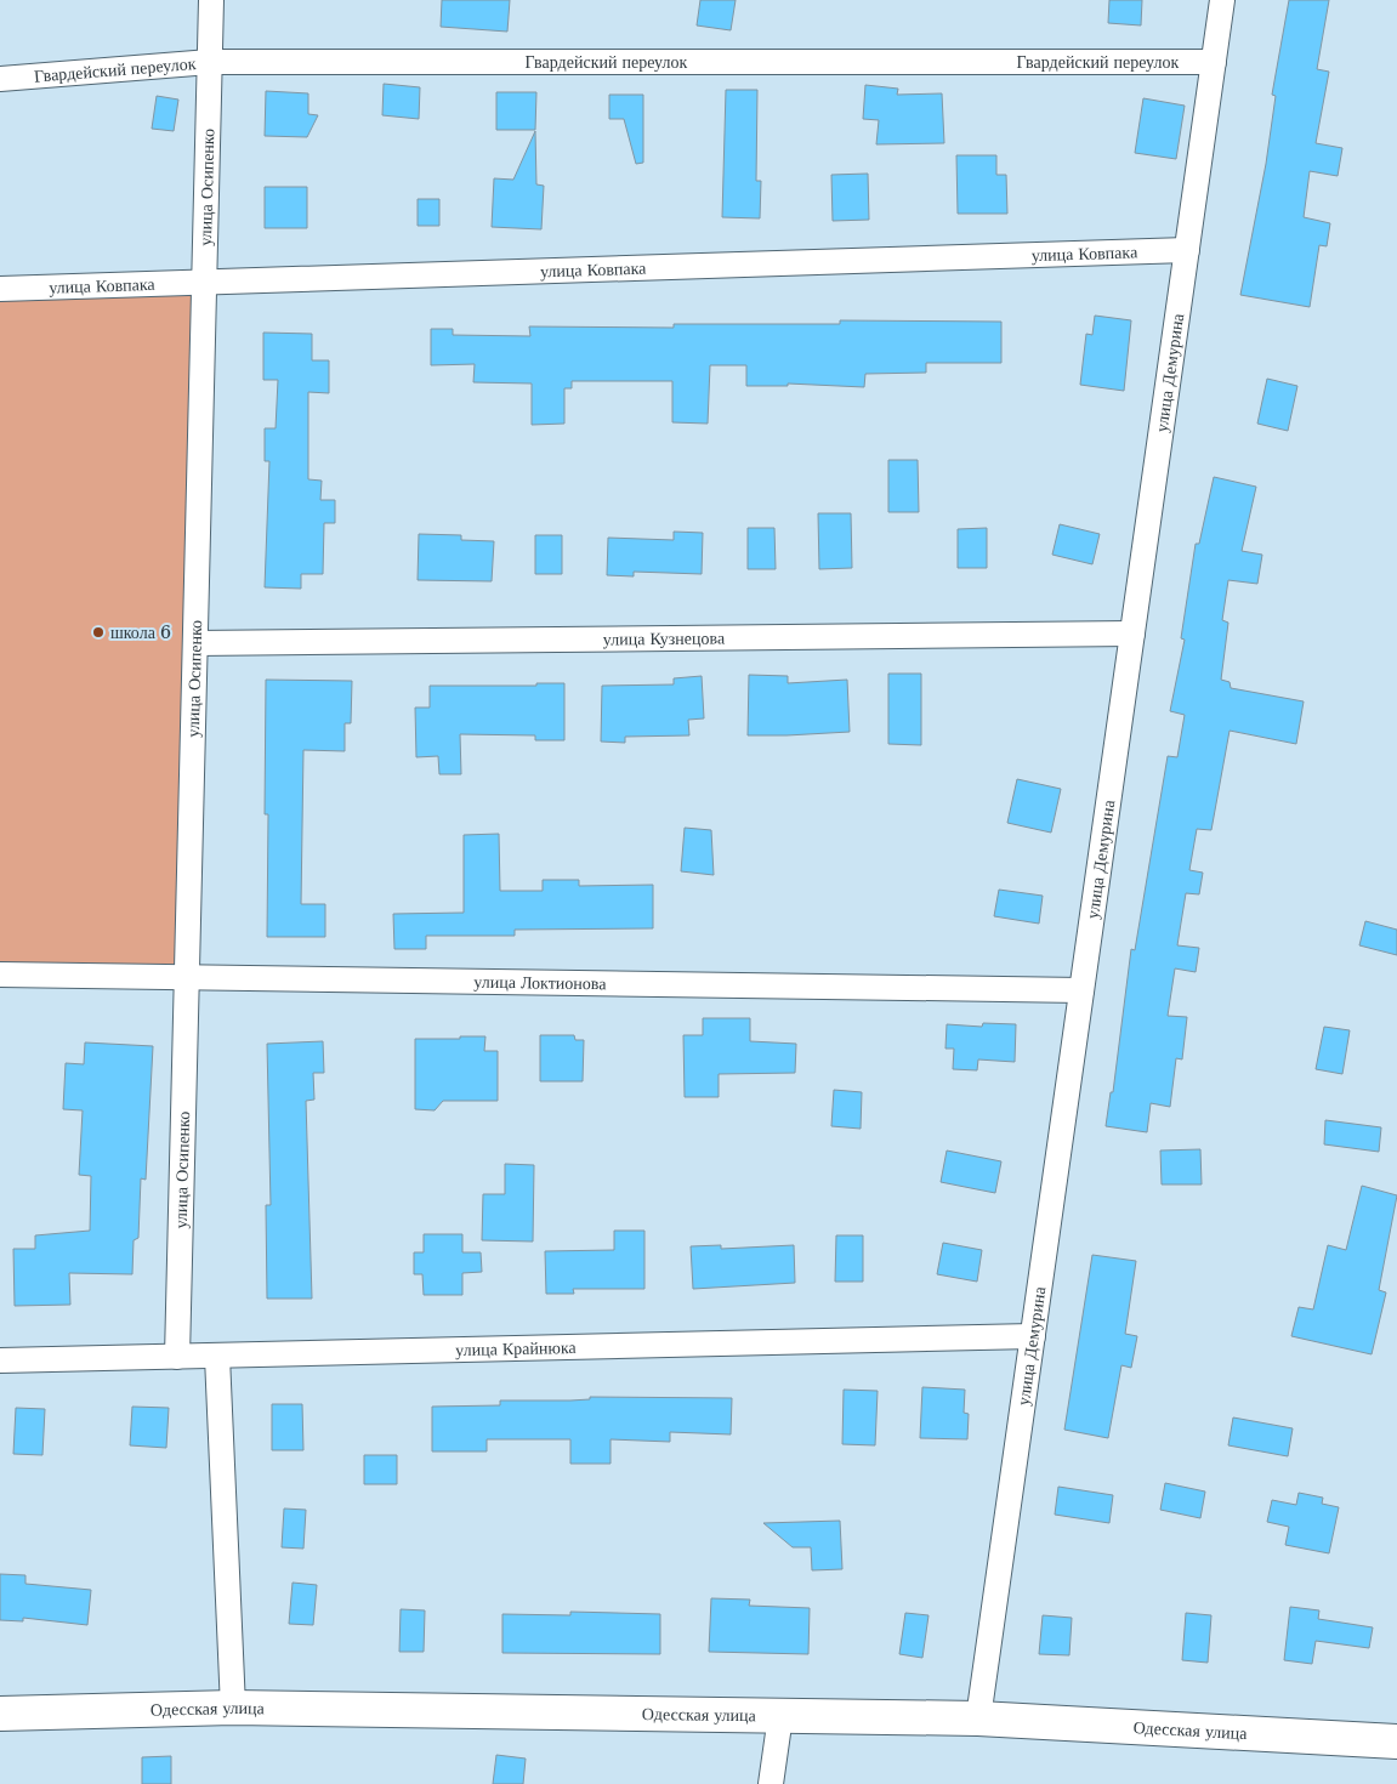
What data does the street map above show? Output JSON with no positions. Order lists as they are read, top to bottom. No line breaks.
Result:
{"streets":{"main road":["Одесская улица"],"street":["Гвардейский переулок","улица Осипенко","улица Ковпака","улица Демурина","улица Кузнецова","улица Локтионова","улица Крайнюка"]},"crossings":[["Гвардейский переулок","улица Осипенко"],["Гвардейский переулок","улица Демурина"],["улица Осипенко","улица Ковпака"],["улица Осипенко","улица Кузнецова"],["улица Осипенко","улица Локтионова"],["улица Осипенко","улица Крайнюка"],["улица Ковпака","улица Демурина"],["улица Демурина","улица Кузнецова"],["улица Демурина","улица Локтионова"],["улица Демурина","улица Крайнюка"],["улица Демурина","Одесская улица"]],"places":["школа 6"]}
